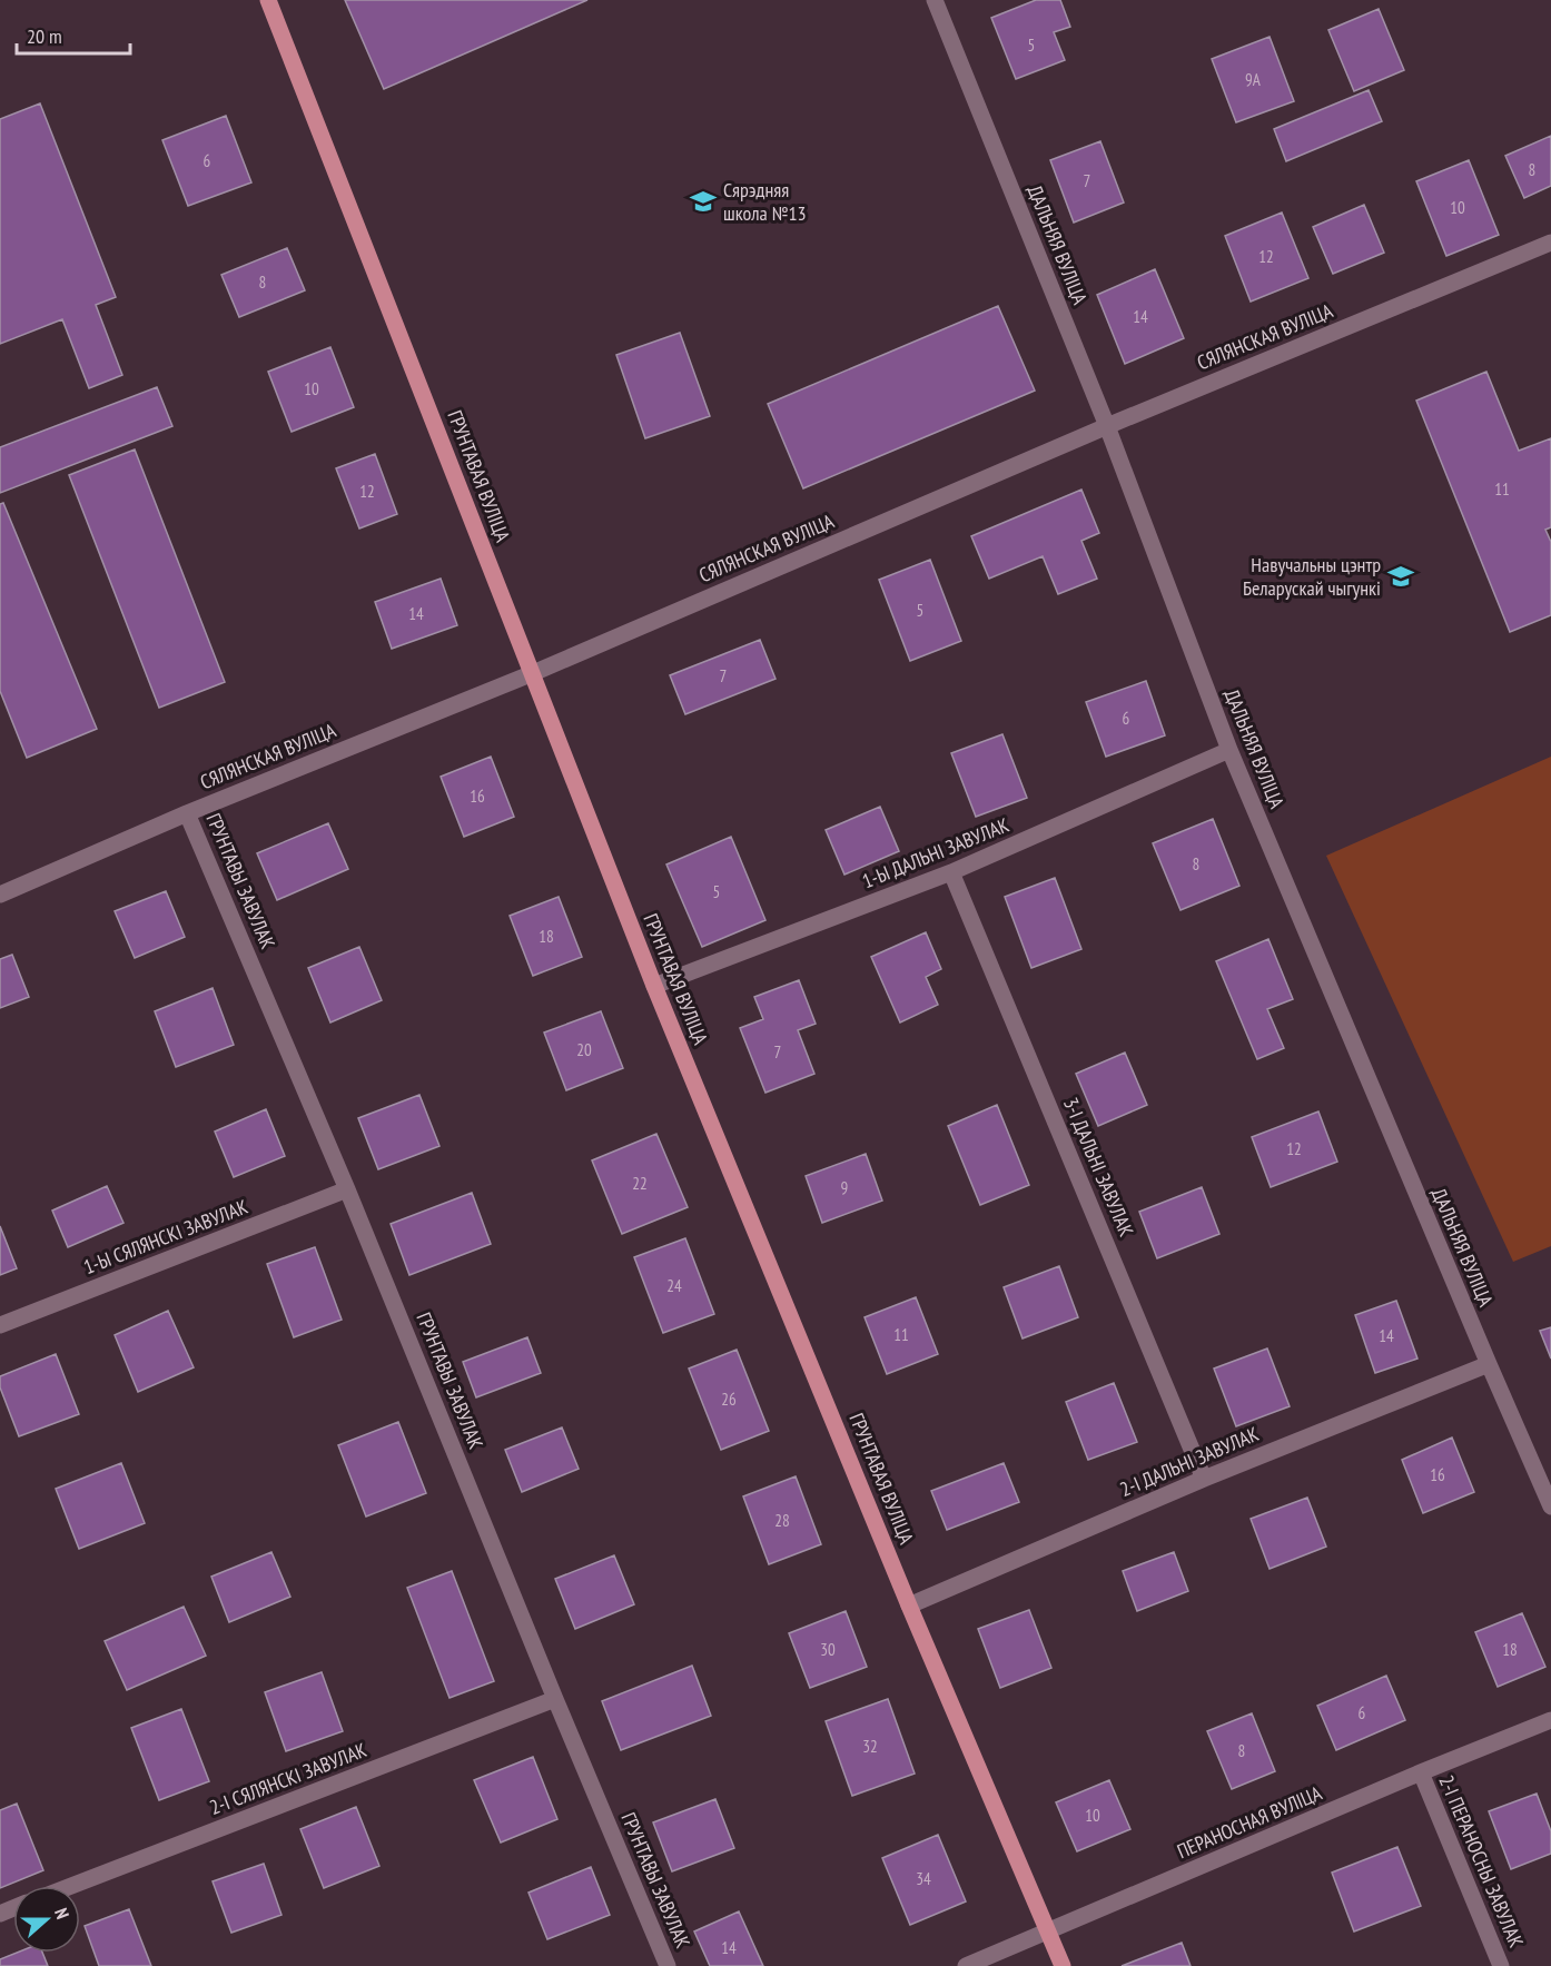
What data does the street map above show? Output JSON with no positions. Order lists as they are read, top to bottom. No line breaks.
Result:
{"streets":{"main road":["ГРУНТАВАЯ ВУЛІЦА"],"street":["ДАЛЬНЯЯ ВУЛІЦА","СЯЛЯНСКАЯ ВУЛІЦА","1-Ы ДАЛЬНІ ЗАВУЛАК","ГРУНТАВЫ ЗАВУЛАК","3-І ДАЛЬНІ ЗАВУЛАК","1-Ы СЯЛЯНСКІ ЗАВУЛАК","2-І ДАЛЬНІ ЗАВУЛАК","2-І СЯЛЯНСКІ ЗАВУЛАК","ПЕРАНОСНАЯ ВУЛІЦА","2-І ПЕРАНОСНЫ ЗАВУЛАК"]},"crossings":[["ДАЛЬНЯЯ ВУЛІЦА","СЯЛЯНСКАЯ ВУЛІЦА"],["ДАЛЬНЯЯ ВУЛІЦА","1-Ы ДАЛЬНІ ЗАВУЛАК"],["ДАЛЬНЯЯ ВУЛІЦА","2-І ДАЛЬНІ ЗАВУЛАК"],["СЯЛЯНСКАЯ ВУЛІЦА","ГРУНТАВАЯ ВУЛІЦА"],["СЯЛЯНСКАЯ ВУЛІЦА","ГРУНТАВЫ ЗАВУЛАК"],["ГРУНТАВАЯ ВУЛІЦА","1-Ы ДАЛЬНІ ЗАВУЛАК"],["ГРУНТАВАЯ ВУЛІЦА","2-І ДАЛЬНІ ЗАВУЛАК"],["ГРУНТАВАЯ ВУЛІЦА","ПЕРАНОСНАЯ ВУЛІЦА"],["1-Ы ДАЛЬНІ ЗАВУЛАК","3-І ДАЛЬНІ ЗАВУЛАК"],["ГРУНТАВЫ ЗАВУЛАК","1-Ы СЯЛЯНСКІ ЗАВУЛАК"],["ГРУНТАВЫ ЗАВУЛАК","2-І СЯЛЯНСКІ ЗАВУЛАК"],["3-І ДАЛЬНІ ЗАВУЛАК","2-І ДАЛЬНІ ЗАВУЛАК"],["ПЕРАНОСНАЯ ВУЛІЦА","2-І ПЕРАНОСНЫ ЗАВУЛАК"]],"places":{"school or university":["Сярэдняя школа №13","Навучальны цэнтр Беларускай чыгункі"]},"house_numbers":["5","9A","6","8","7","10","12","8","14","10","11","12","5","14","7","6","16","8","5","18","20","7","12","22","9","24","11","14","26","16","28","30","18","6","32","8","10","34","14"],"scale_bar":"20 m","north":"right"}
